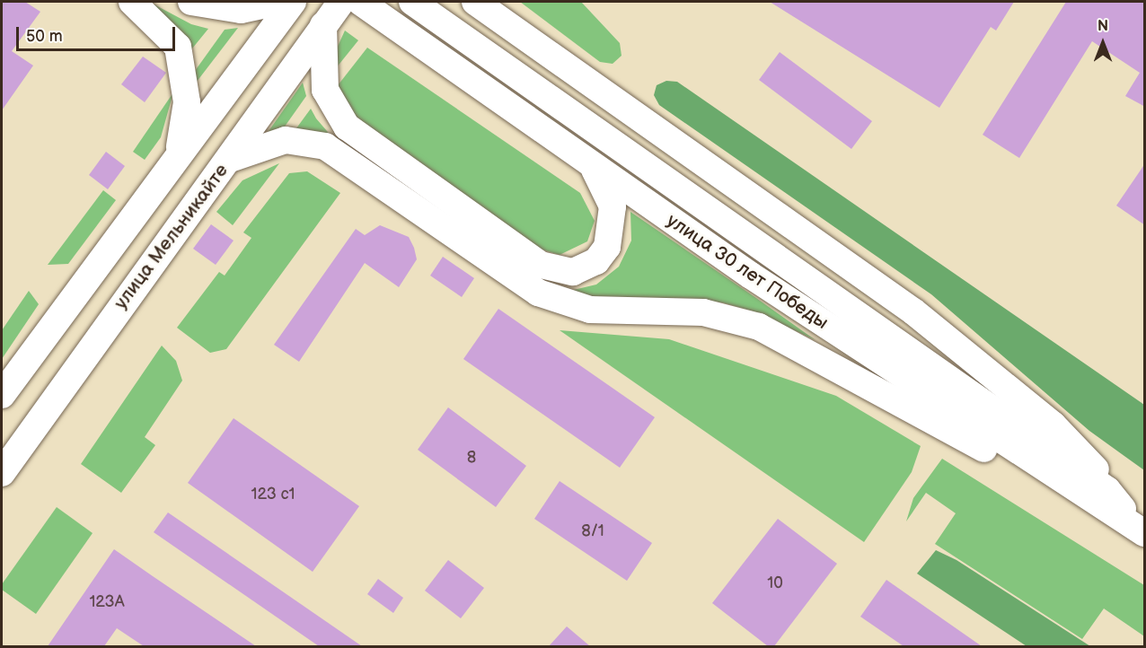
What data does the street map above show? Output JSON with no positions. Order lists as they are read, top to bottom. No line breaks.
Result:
{"streets":{"street":["улица Мельникайте","улица 30 лет Победы"]},"house_numbers":["8","123 с1","8/1","10","123А"],"scale_bar":"50 m","north":"top"}
